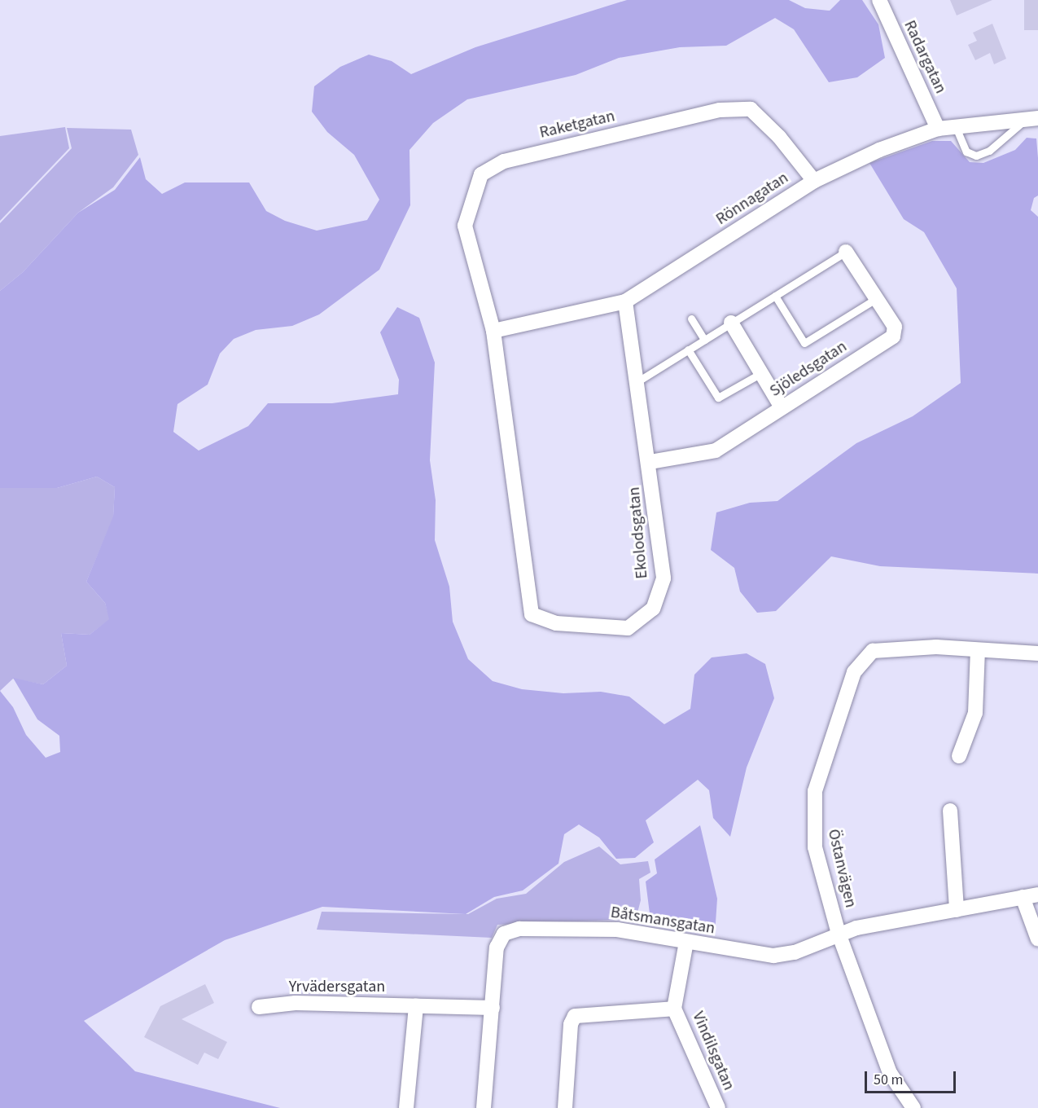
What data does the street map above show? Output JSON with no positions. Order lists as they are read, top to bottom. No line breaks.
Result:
{"streets":{"street":["Radargatan","Raketgatan","Rönnagatan","Sjöledsgatan","Ekolodsgatan","Östanvägen","Båtsmansgatan","Yrvädersgatan","Vindilsgatan"]},"crossings":[["Radargatan","Rönnagatan"],["Raketgatan","Rönnagatan"],["Raketgatan","Ekolodsgatan"],["Rönnagatan","Ekolodsgatan"],["Sjöledsgatan","Ekolodsgatan"],["Östanvägen","Båtsmansgatan"],["Båtsmansgatan","Yrvädersgatan"],["Båtsmansgatan","Vindilsgatan"]],"scale_bar":"50 m"}
